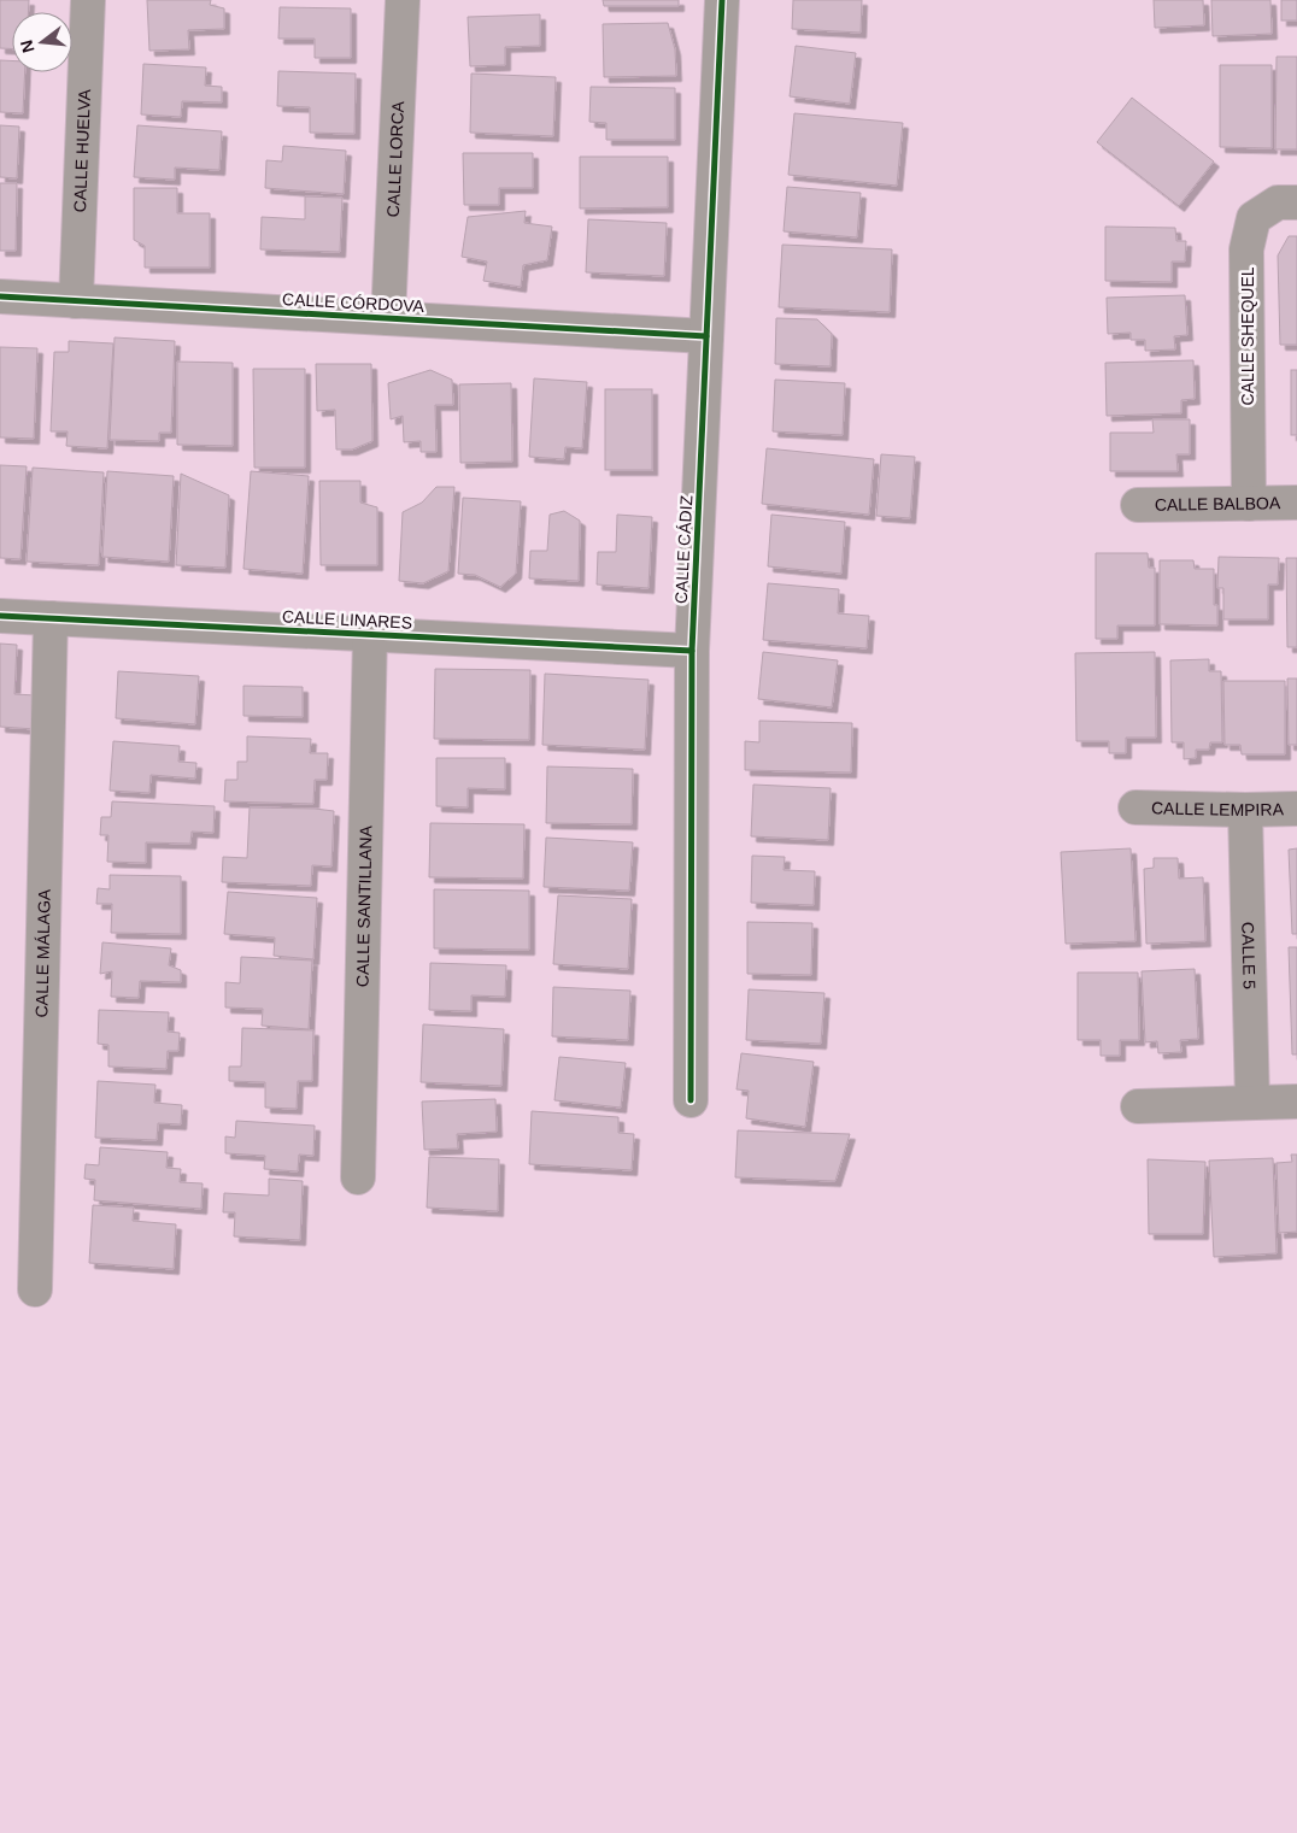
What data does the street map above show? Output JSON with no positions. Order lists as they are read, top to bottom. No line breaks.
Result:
{"streets":{"street":["CALLE HUELVA","CALLE LORCA","CALLE CÓRDOVA","CALLE SHEQUEL","CALLE BALBOA","CALLE CÁDIZ","CALLE LINARES","CALLE LEMPIRA","CALLE SANTILLANA","CALLE MÁLAGA","CALLE 5"]},"crossings":[["CALLE HUELVA","CALLE CÓRDOVA"],["CALLE LORCA","CALLE CÓRDOVA"],["CALLE CÓRDOVA","CALLE CÁDIZ"],["CALLE SHEQUEL","CALLE BALBOA"],["CALLE CÁDIZ","CALLE LINARES"],["CALLE LINARES","CALLE SANTILLANA"],["CALLE LINARES","CALLE MÁLAGA"],["CALLE LEMPIRA","CALLE 5"]],"north":"left"}
